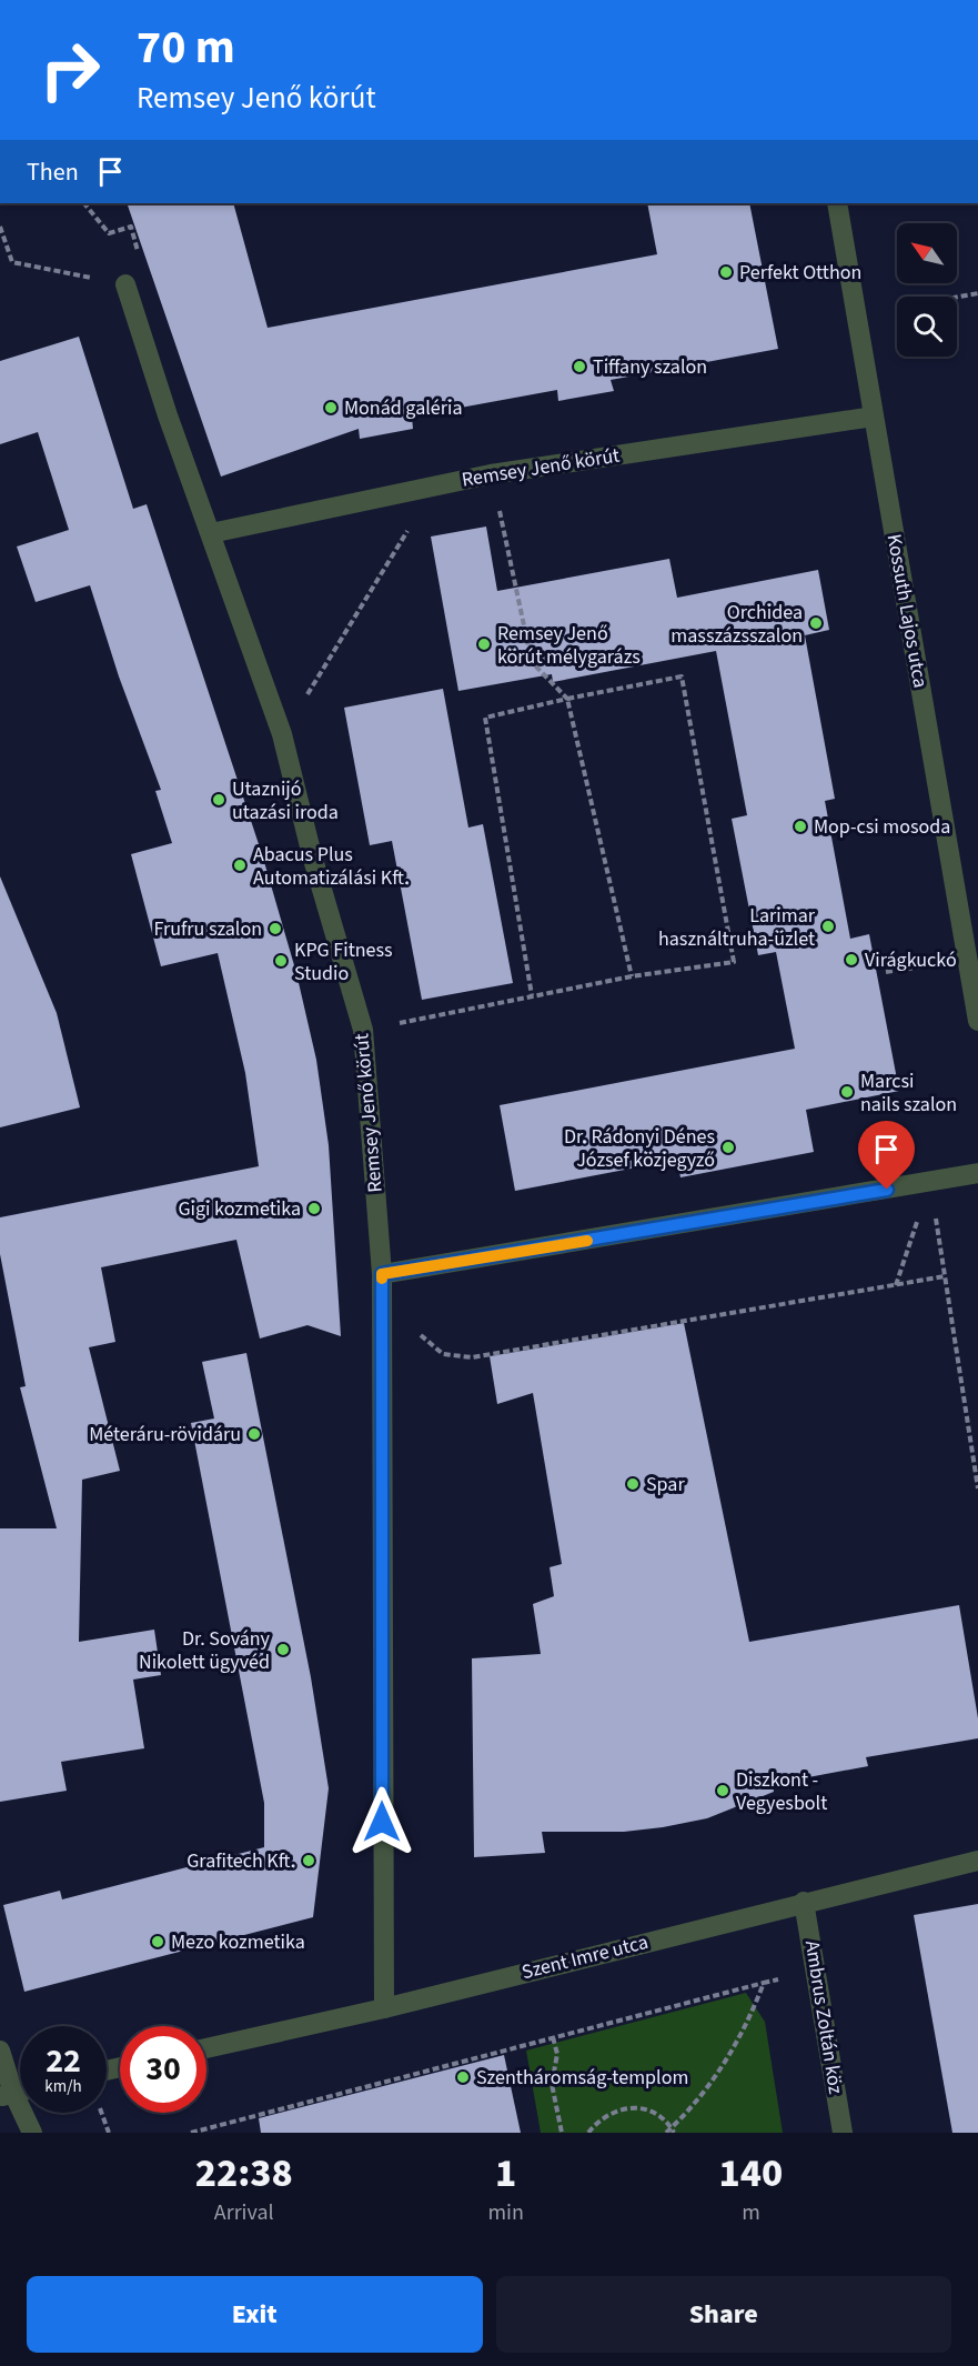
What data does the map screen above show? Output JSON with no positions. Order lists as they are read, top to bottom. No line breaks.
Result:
{"streets":{"street":["Remsey Jenő körút","Kossuth Lajos utca","Szent Imre utca","Ambrus Zoltán köz"]},"crossings":[["Remsey Jenő körút","Kossuth Lajos utca"],["Remsey Jenő körút","Szent Imre utca"],["Szent Imre utca","Ambrus Zoltán köz"]],"places":["Perfekt Otthon","Tiffany szalon","Monád galéria","Orchidea masszázsszalon","Remsey Jenő körút mélygarázs","Utaznijó utazási iroda","Mop-csi mosoda","Abacus Plus Automatizálási Kft.","Larimar használtruha-üzlet","Frufru szalon","Virágkuckó","KPG Fitness Studio","Marcsi nails szalon","Dr. Rádonyi Dénes József közjegyző","Gigi kozmetika","Méteráru-rövidáru","Spar","Dr. Sovány Nikolett ügyvéd","Diszkont - Vegyesbolt","Grafitech Kft.","Mezo kozmetika","Szentháromság-templom"],"north":"top left","page":{"turn":["70 m","Remsey Jenő körút"],"then":"Then","speed":"22 km/h","limit":"30","eta":["22:38","Arrival","1","min","140","m"],"buttons":["Exit","Share"]}}
